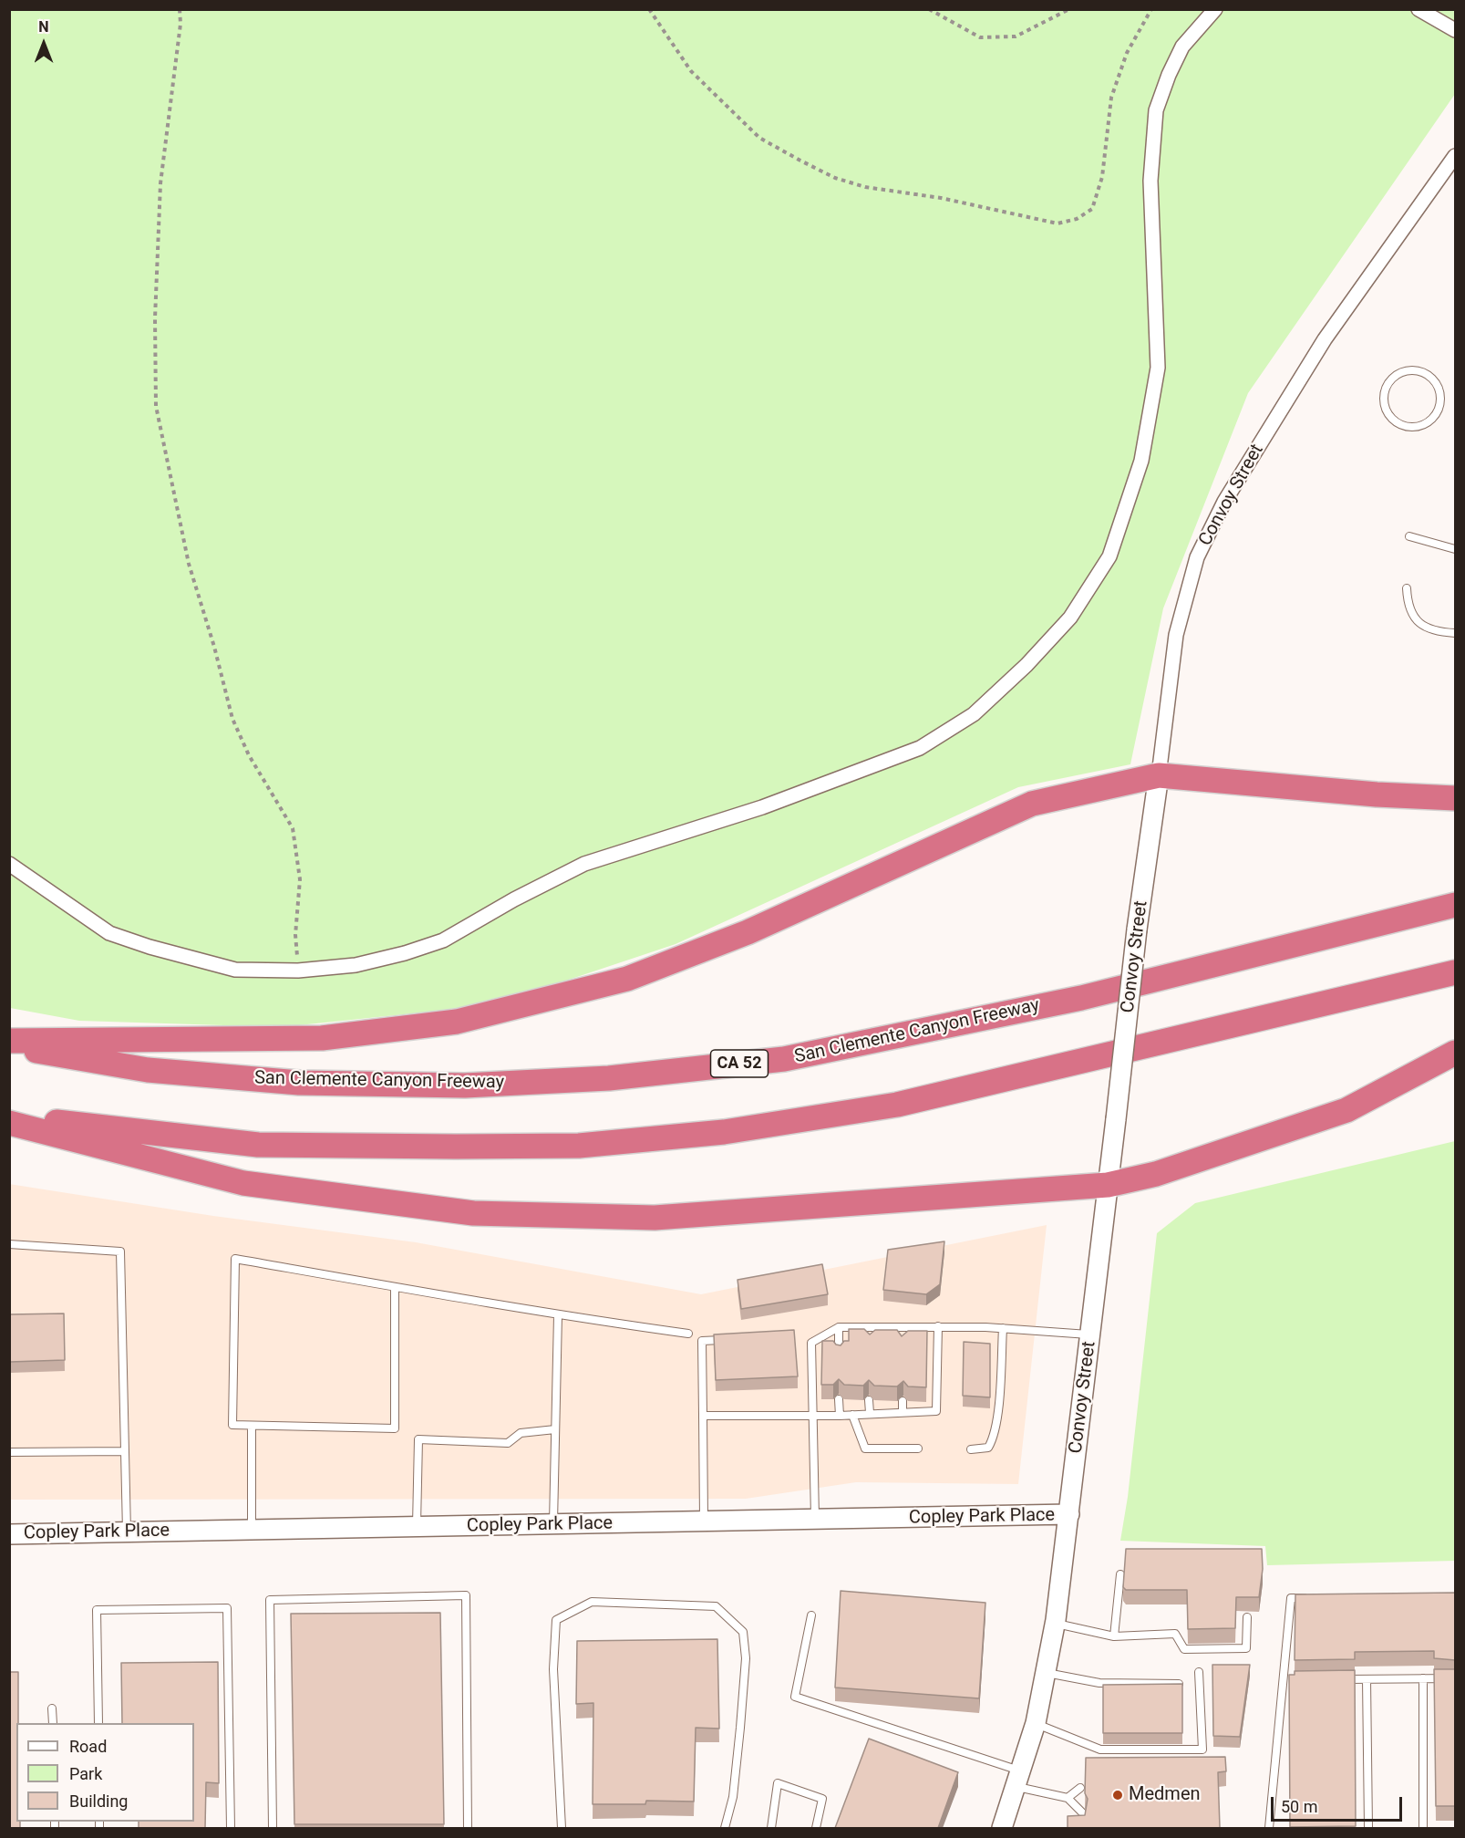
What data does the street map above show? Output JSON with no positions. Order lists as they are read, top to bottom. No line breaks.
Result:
{"streets":{"highway":["San Clemente Canyon Freeway","CA 52"],"main road":["Convoy Street","Copley Park Place"]},"crossings":[["Convoy Street","Copley Park Place"]],"places":["Medmen"],"legend":["Road","Park","Building"],"scale_bar":"50 m","north":"top"}
